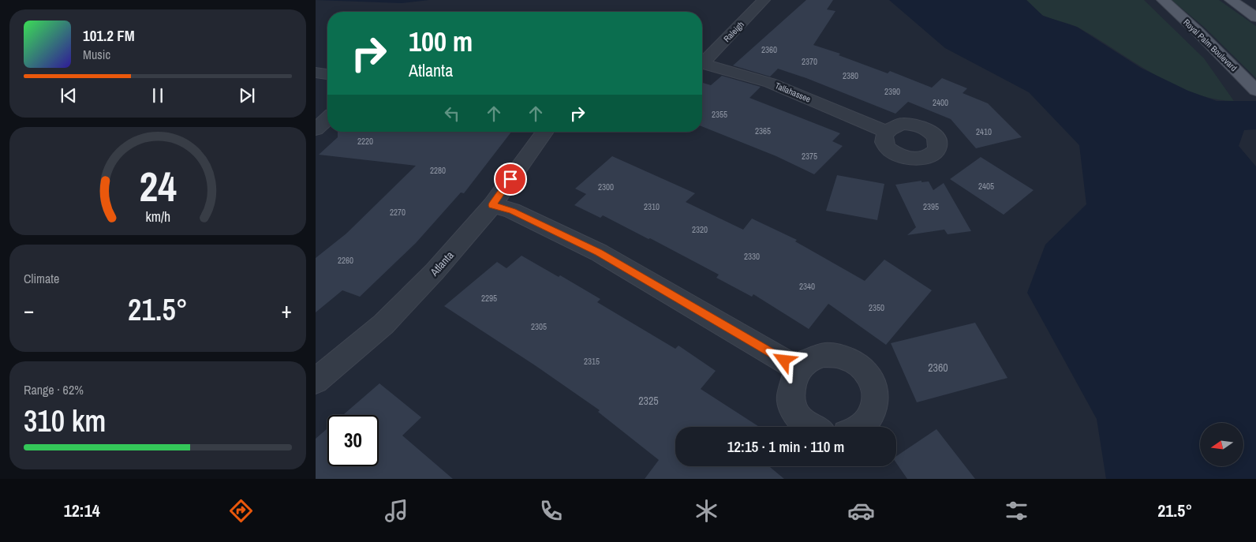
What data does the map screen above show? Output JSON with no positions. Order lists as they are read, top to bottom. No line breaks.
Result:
{"streets":{"main road":["Royal Palm Boulevard"],"street":["Raleigh","Tallahassee","Atlanta"]},"house_numbers":["2360","2370","2380","2390","2400","2355","2365","2410","2220","2375","2280","2405","2300","2310","2395","2270","2320","2330","2260","2340","2295","2350","2305","2315","2360","2325"],"north":"left","page":{"turn":["100 m","Atlanta"],"song":["101.2 FM","Music"],"tile":["Climate",["Range · 62%","310 km"]],"heat":["−","21.5°","+"],"limit":"30","trip":"12:15 · 1 min · 110 m","tabs":["12:14","21.5°"],"gauge":["24","km/h"]}}
